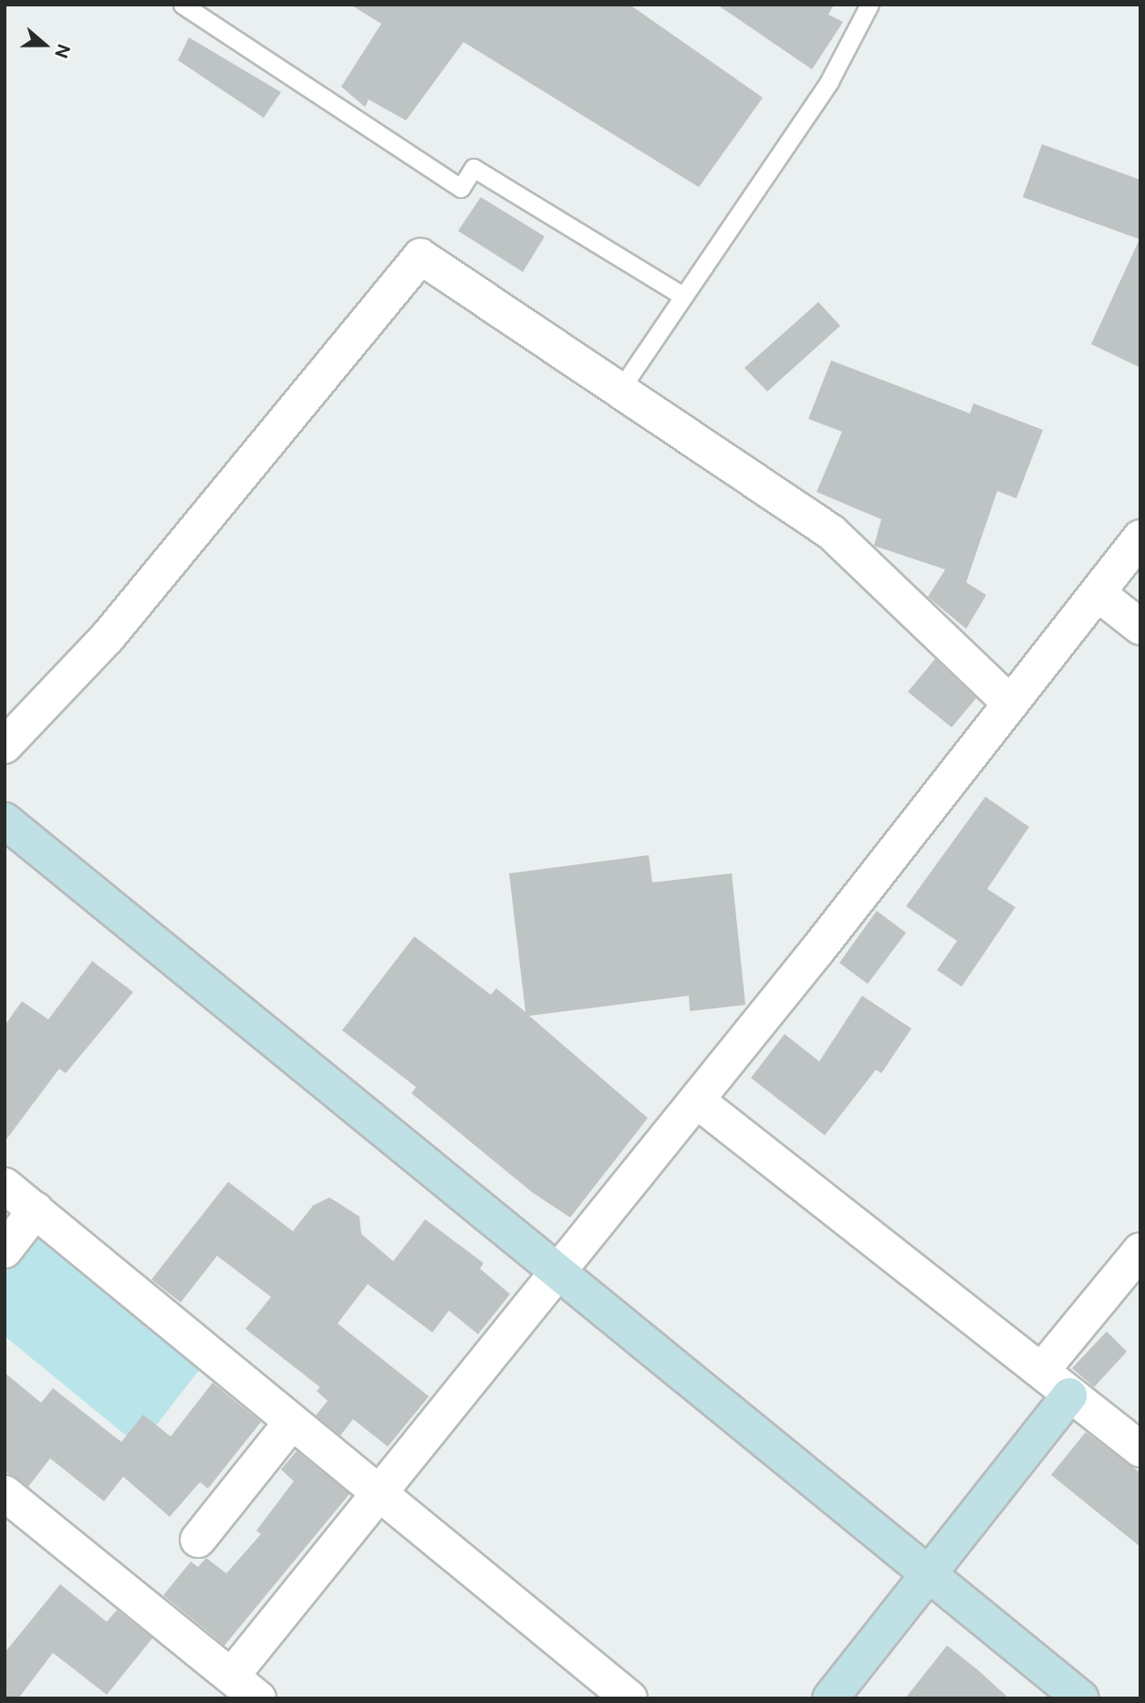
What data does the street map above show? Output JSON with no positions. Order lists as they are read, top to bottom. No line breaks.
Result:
{"north":"right"}
